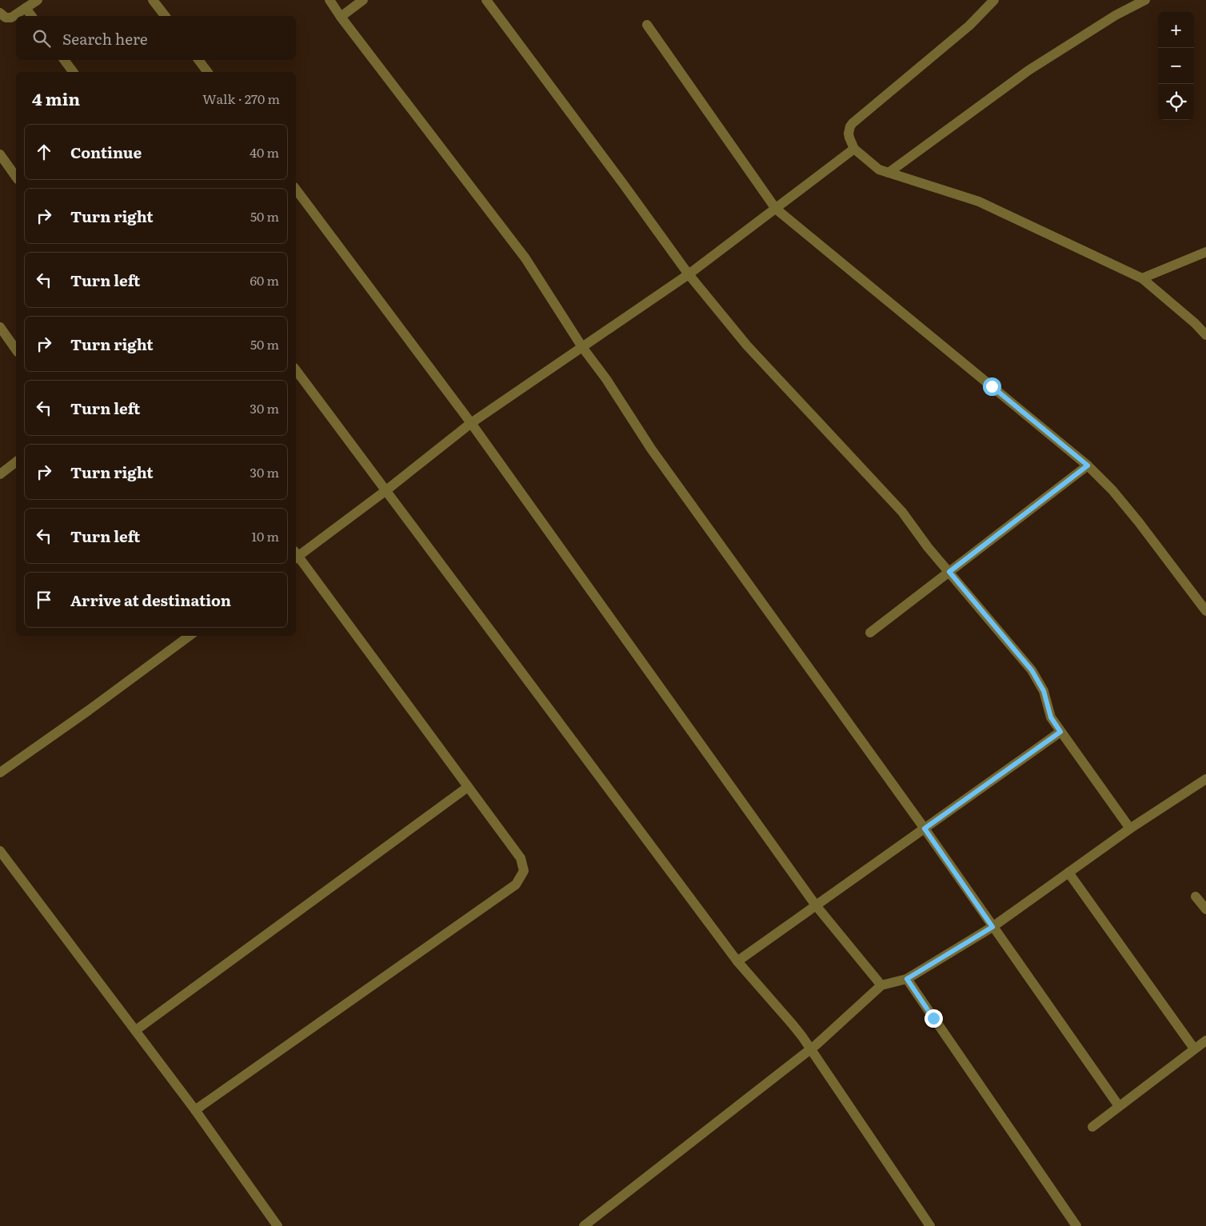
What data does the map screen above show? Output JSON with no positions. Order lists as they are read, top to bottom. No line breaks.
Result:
{"page":{"map_buttons":["+","−"],"search":"Search here","heading":["4 min","Walk · 270 m"],"list":[["Continue","40 m"],["Turn right","50 m"],["Turn left","60 m"],["Turn right","50 m"],["Turn left","30 m"],["Turn right","30 m"],["Turn left","10 m"],"Arrive at destination"]}}
